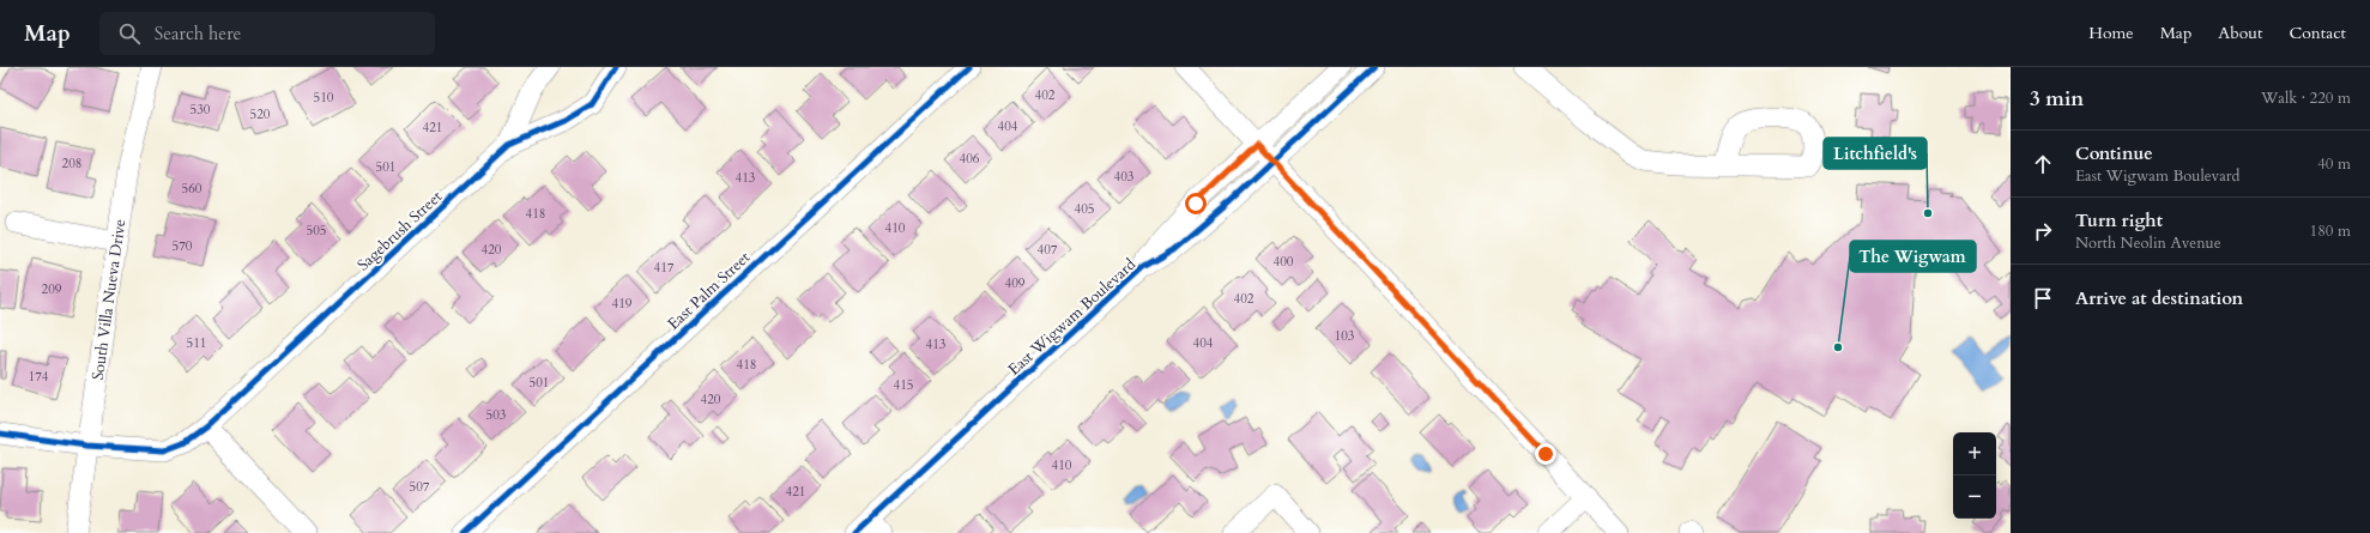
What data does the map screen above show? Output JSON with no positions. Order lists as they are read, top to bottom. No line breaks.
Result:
{"streets":{"street":["Sagebrush Street","East Palm Street","South Villa Nueva Drive","East Wigwam Boulevard"]},"crossings":[["Sagebrush Street","South Villa Nueva Drive"]],"places":["Litchfield's","The Wigwam"],"house_numbers":["402","510","530","520","404","421","406","208","501","403","413","560","405","418","410","505","570","420","407","400","417","409","209","402","419","103","511","404","413","418","174","501","415","420","503","410","507","421"],"page":{"header":"Map","search":"Search here","nav":["Home","Map","About","Contact"],"heading":["3 min","Walk · 220 m"],"list":[["Continue","East Wigwam Boulevard","40 m"],["Turn right","North Neolin Avenue","180 m"],"Arrive at destination"],"map_buttons":["+","−"]}}
